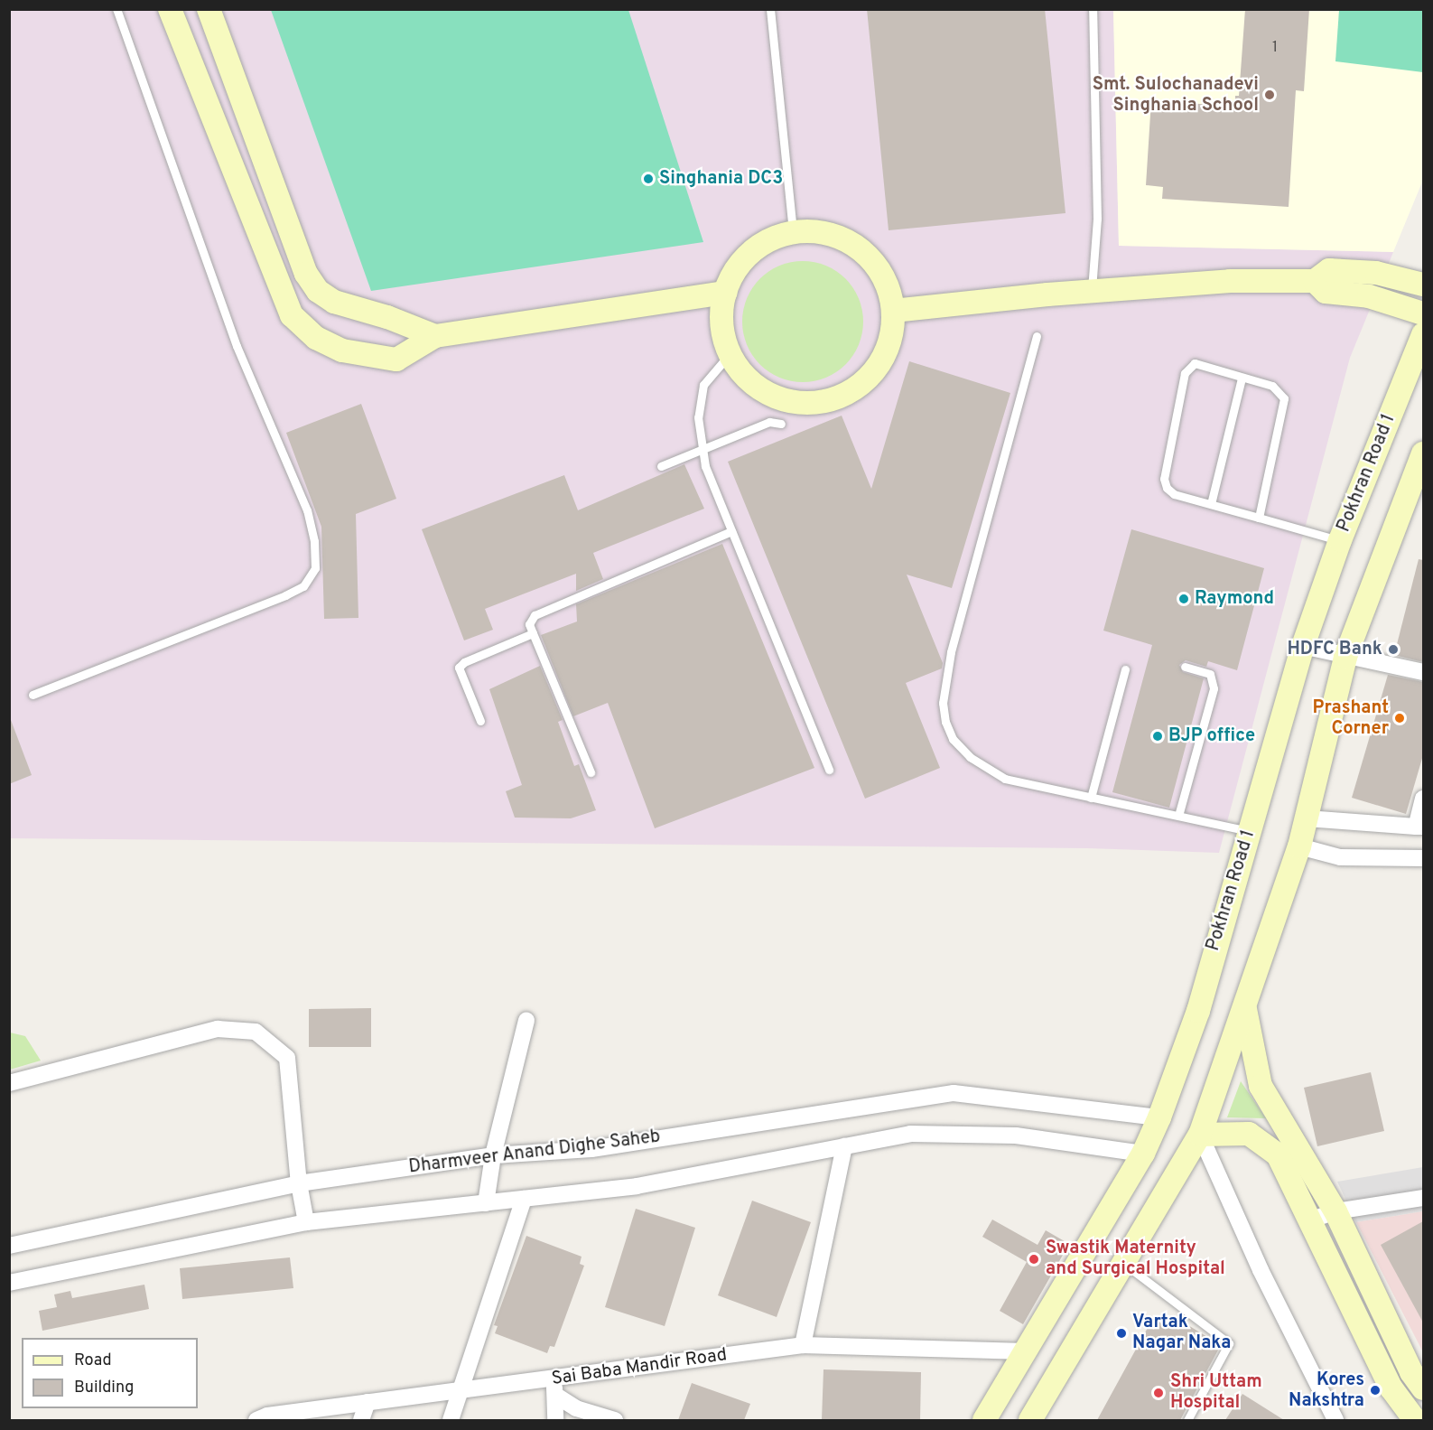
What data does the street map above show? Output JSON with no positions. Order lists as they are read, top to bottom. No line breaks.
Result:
{"streets":{"street":["Pokhran Road 1","Dharmveer Anand Dighe Saheb","Sai Baba Mandir Road"]},"crossings":[["Pokhran Road 1","Dharmveer Anand Dighe Saheb"],["Pokhran Road 1","Sai Baba Mandir Road"]],"places":["Smt. Sulochanadevi Singhania School","Singhania DC3","Raymond","HDFC Bank","Prashant Corner","BJP office","Swastik Maternity and Surgical Hospital","Vartak Nagar Naka","Kores Nakshtra","Shri Uttam Hospital"],"house_numbers":["1"],"legend":["Road","Building"]}
